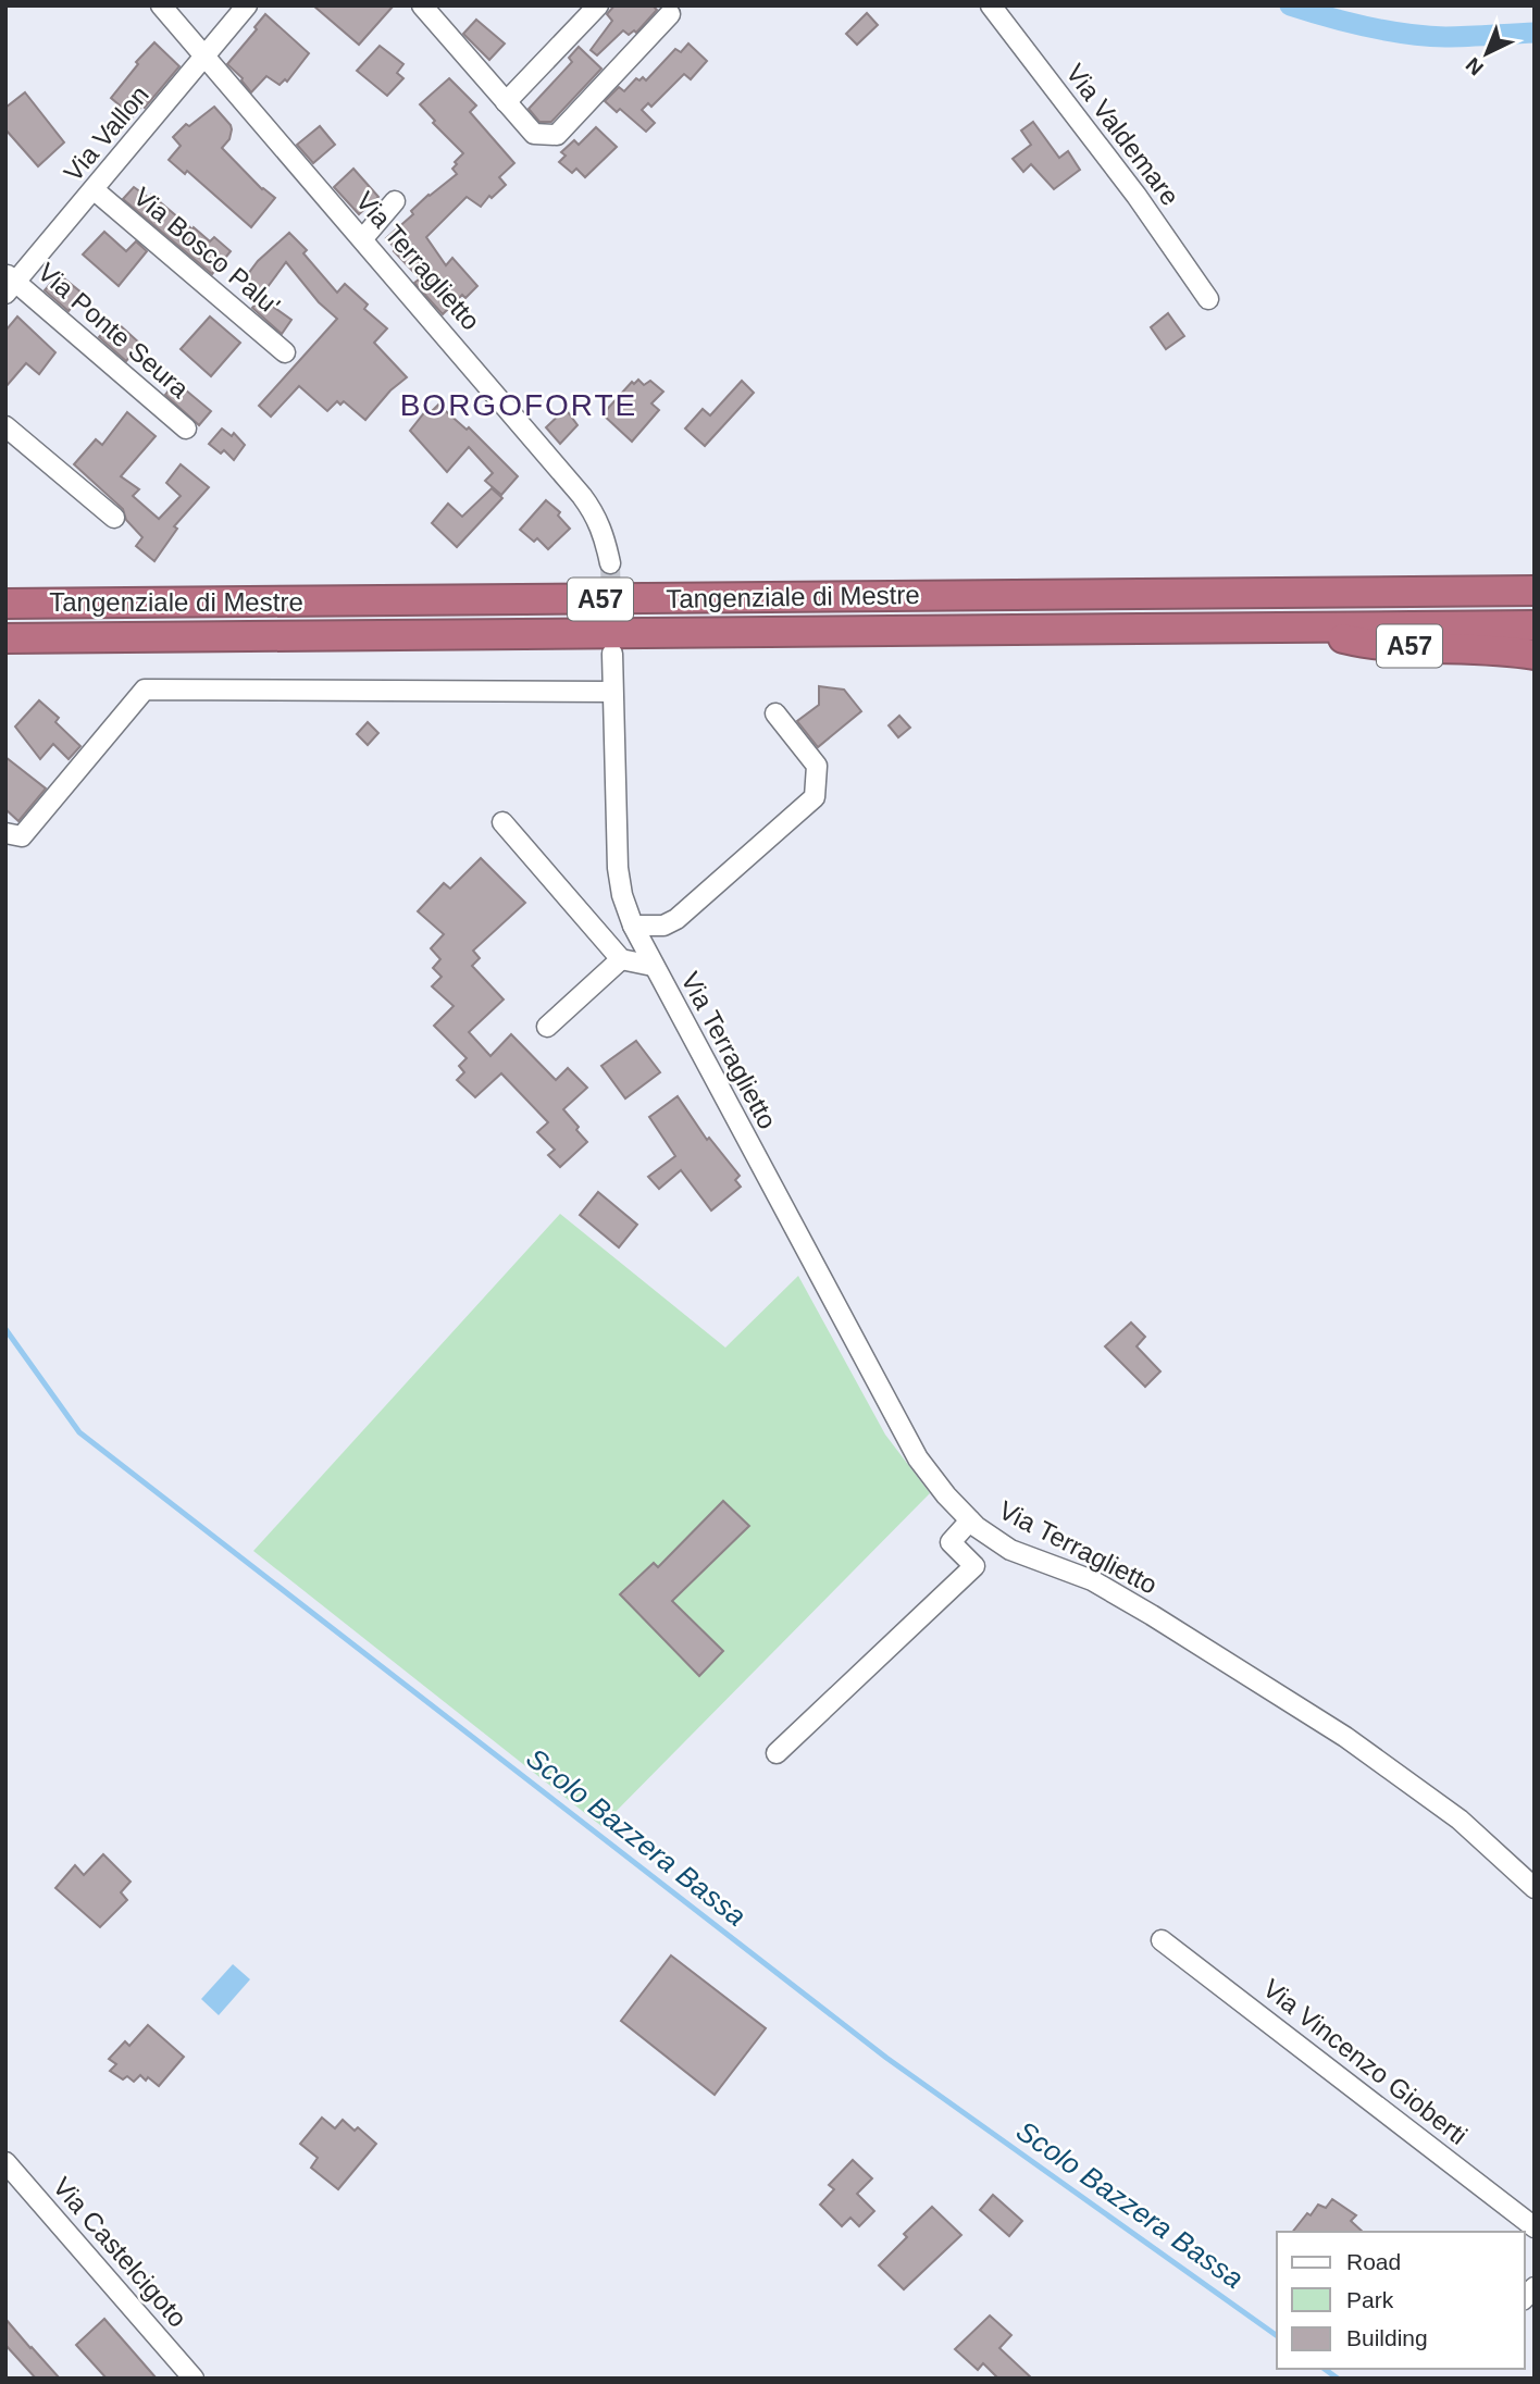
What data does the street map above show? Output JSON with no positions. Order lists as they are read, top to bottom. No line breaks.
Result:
{"streets":{"highway":["Tangenziale di Mestre","A57"],"street":["Via Vallon","Via Valdemare","Via Bosco Palu'","Via Terraglietto","Via Ponte Seura","Via Vincenzo Gioberti","Via Castelcigoto"]},"crossings":[["Via Vallon","Via Bosco Palu'"],["Via Vallon","Via Terraglietto"],["Via Vallon","Via Ponte Seura"],["Tangenziale di Mestre","A57"]],"districts":["BORGOFORTE"],"water":["Scolo Bazzera Bassa"],"legend":["Road","Park","Building"],"north":"bottom left"}
